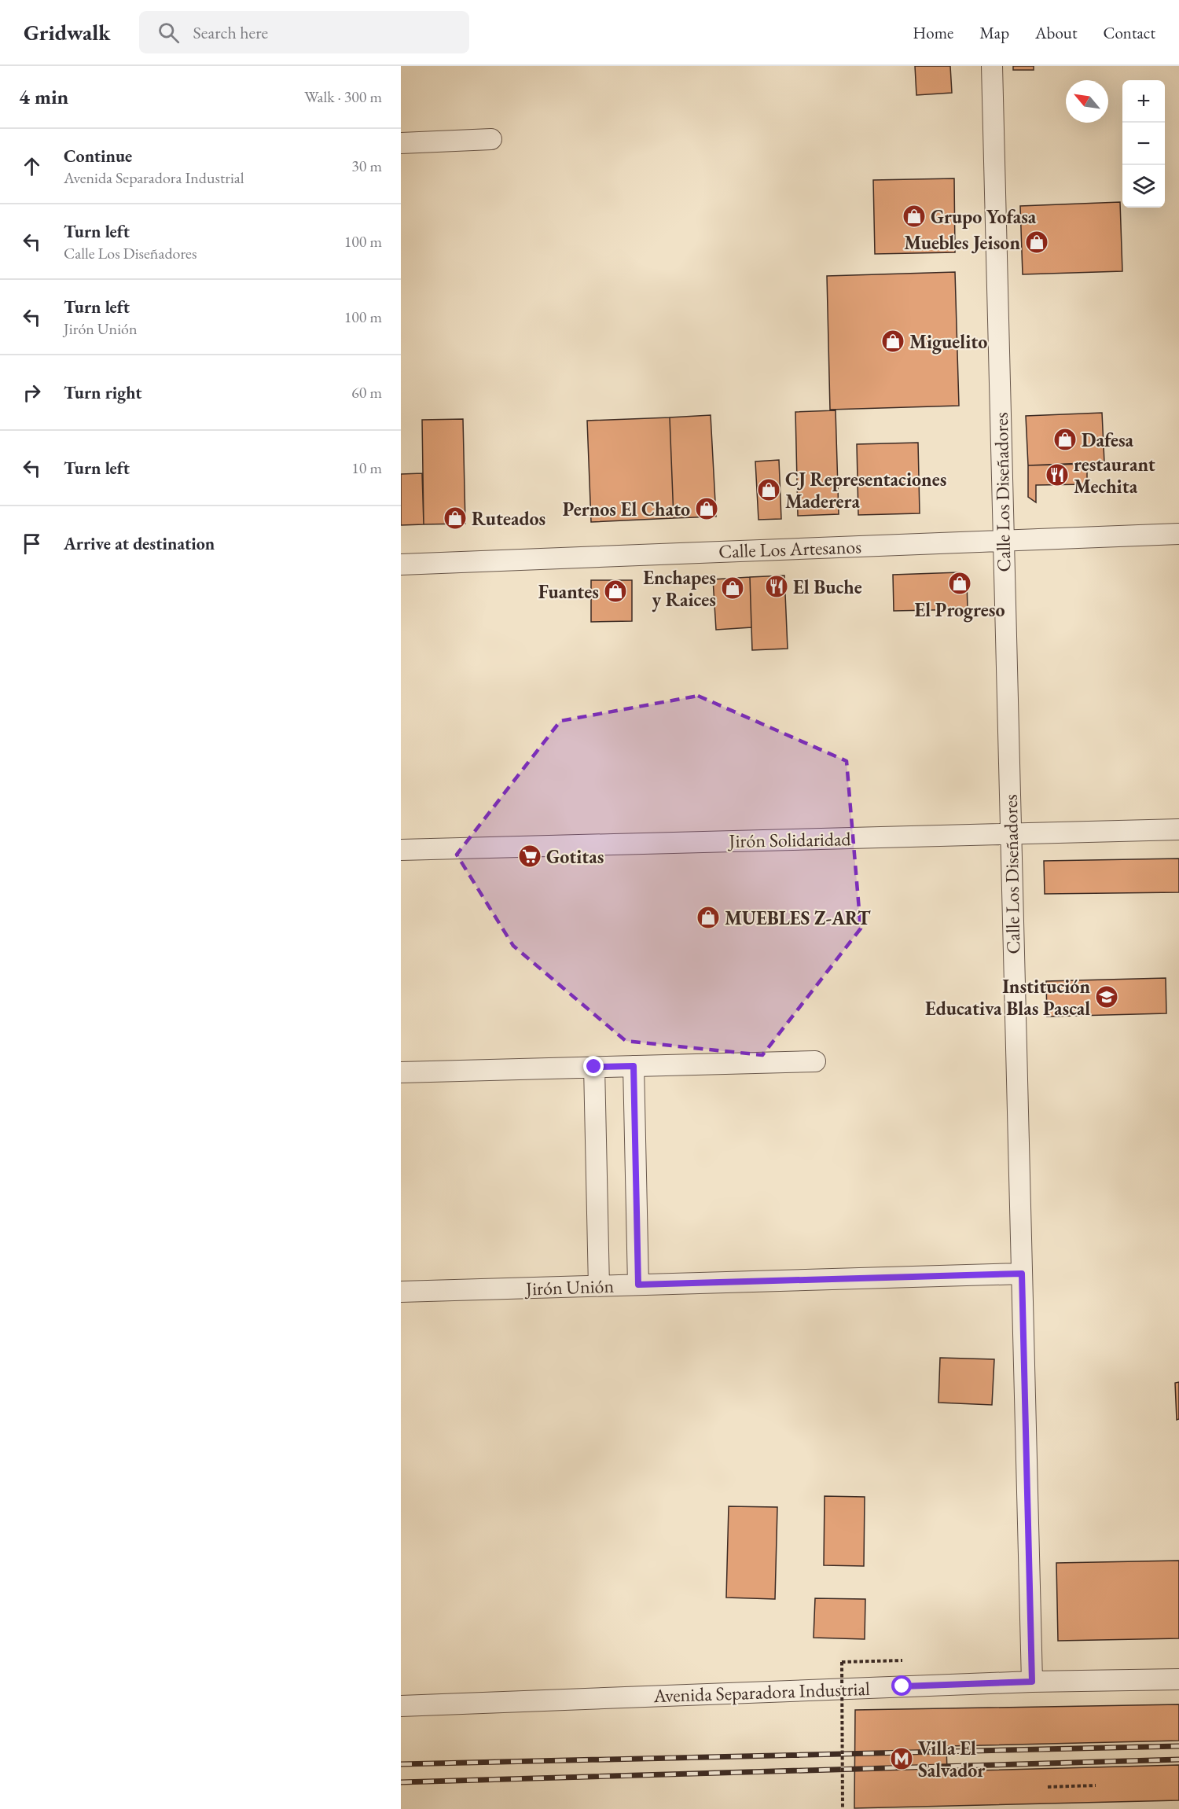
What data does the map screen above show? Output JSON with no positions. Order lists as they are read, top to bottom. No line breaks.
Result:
{"streets":{"street":["Calle Los Diseñadores","Calle Los Artesanos","Jirón Solidaridad","Jirón Unión","Avenida Separadora Industrial"]},"crossings":[["Calle Los Diseñadores","Calle Los Artesanos"],["Calle Los Diseñadores","Jirón Solidaridad"],["Calle Los Diseñadores","Jirón Unión"],["Calle Los Diseñadores","Avenida Separadora Industrial"]],"places":{"shop":["Grupo Yofasa","Muebles Jeison","Miguelito","Dafesa","CJ Representaciones Maderera","Pernos El Chato","Ruteados","El Progreso","Enchapes y Raices","Fuantes","MUEBLES Z-ART"],"restaurant":["restaurant Mechita","El Buche"],"supermarket":["Gotitas"],"school or university":["Institución Educativa Blas Pascal"],"metro station":["Villa El Salvador"]},"north":"top left","page":{"header":"Gridwalk","search":"Search here","nav":["Home","Map","About","Contact"],"heading":["4 min","Walk · 300 m"],"map_buttons":["+","−"],"list":[["Continue","Avenida Separadora Industrial","30 m"],["Turn left","Calle Los Diseñadores","100 m"],["Turn left","Jirón Unión","100 m"],["Turn right","60 m"],["Turn left","10 m"],"Arrive at destination"]}}
